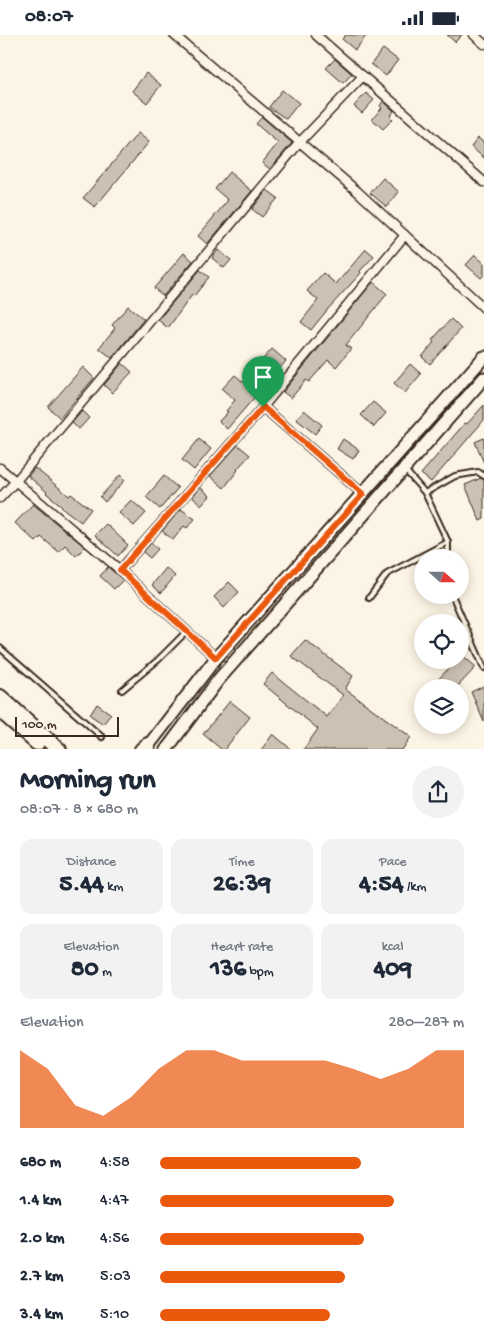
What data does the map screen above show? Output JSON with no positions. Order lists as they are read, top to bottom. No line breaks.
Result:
{"scale_bar":"100 m","north":"right","page":{"status":"08:07","scale":"100 m","heading":["Morning run","08:07 · 8 × 680 m"],"stats":[["Distance","5.44 km"],["Time","26:39"],["Pace","4:54 /km"],["Elevation","80 m"],["Heart rate","136 bpm"],["kcal","409"]],"chart":["Elevation","280–287 m"],"list":[{"name":"680 m","note":"4:58"},{"name":"1.4 km","note":"4:47"},{"name":"2.0 km","note":"4:56"},{"name":"2.7 km","note":"5:03"},{"name":"3.4 km","note":"5:10"}]}}
